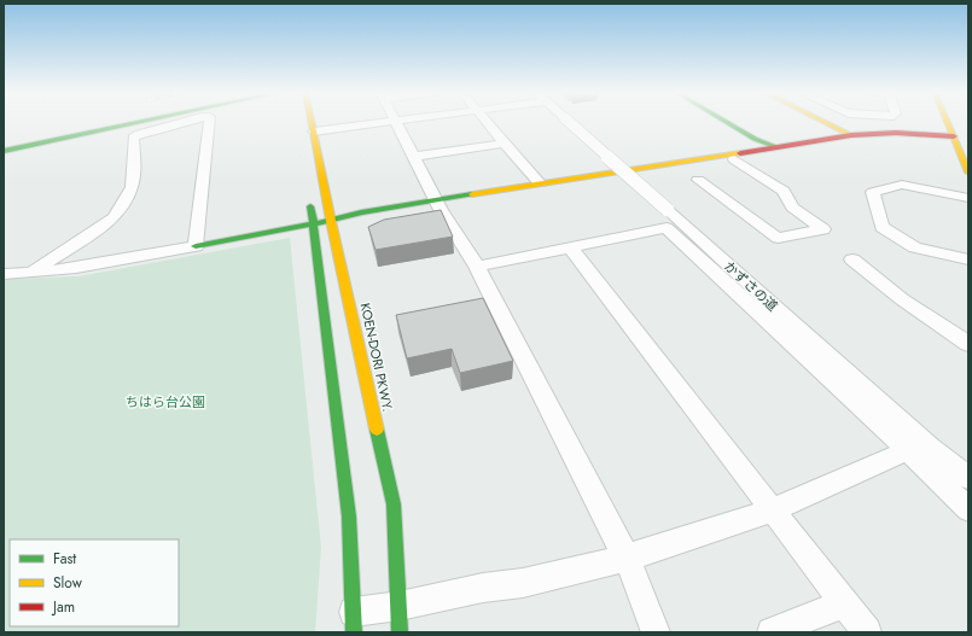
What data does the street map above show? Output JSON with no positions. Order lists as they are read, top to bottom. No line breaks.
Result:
{"streets":{"street":["かずさの道","KOEN-DORI PKWY."]},"parks":["ちはら台公園"],"legend":["Fast","Slow","Jam"]}
